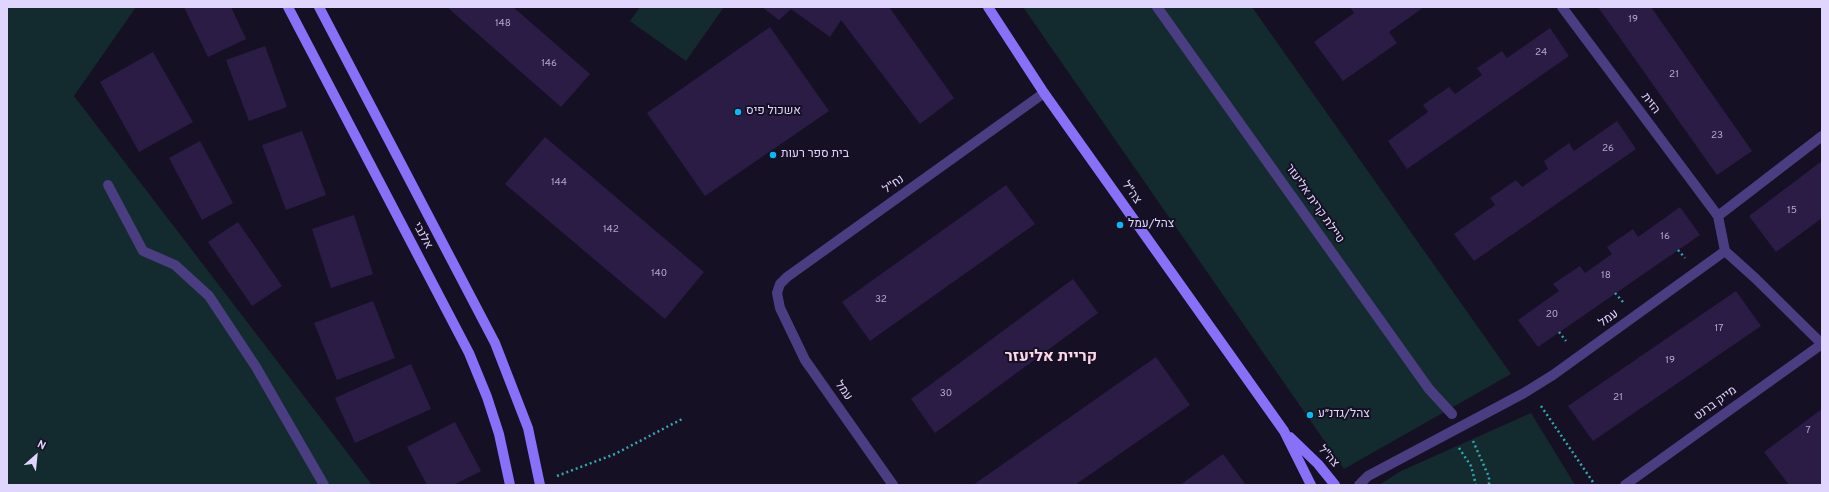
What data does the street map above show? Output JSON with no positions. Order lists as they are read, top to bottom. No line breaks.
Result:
{"streets":{"street":["הזית","נח\"ל","צה\"ל","טיילת קרית אליעזר","אלנבי","עמל","מייק ברנט"]},"crossings":[["נח\"ל","צה\"ל"],["נח\"ל","עמל"]],"districts":["קריית אליעזר"],"places":["אשכול פיס","בית ספר רעות","צהל/עמל","צהל/גדנ״ע"],"house_numbers":["19","148","24","146","21","23","26","144","15","142","16","140","18","32","20","17","19","30","21","7"],"north":"top right"}
